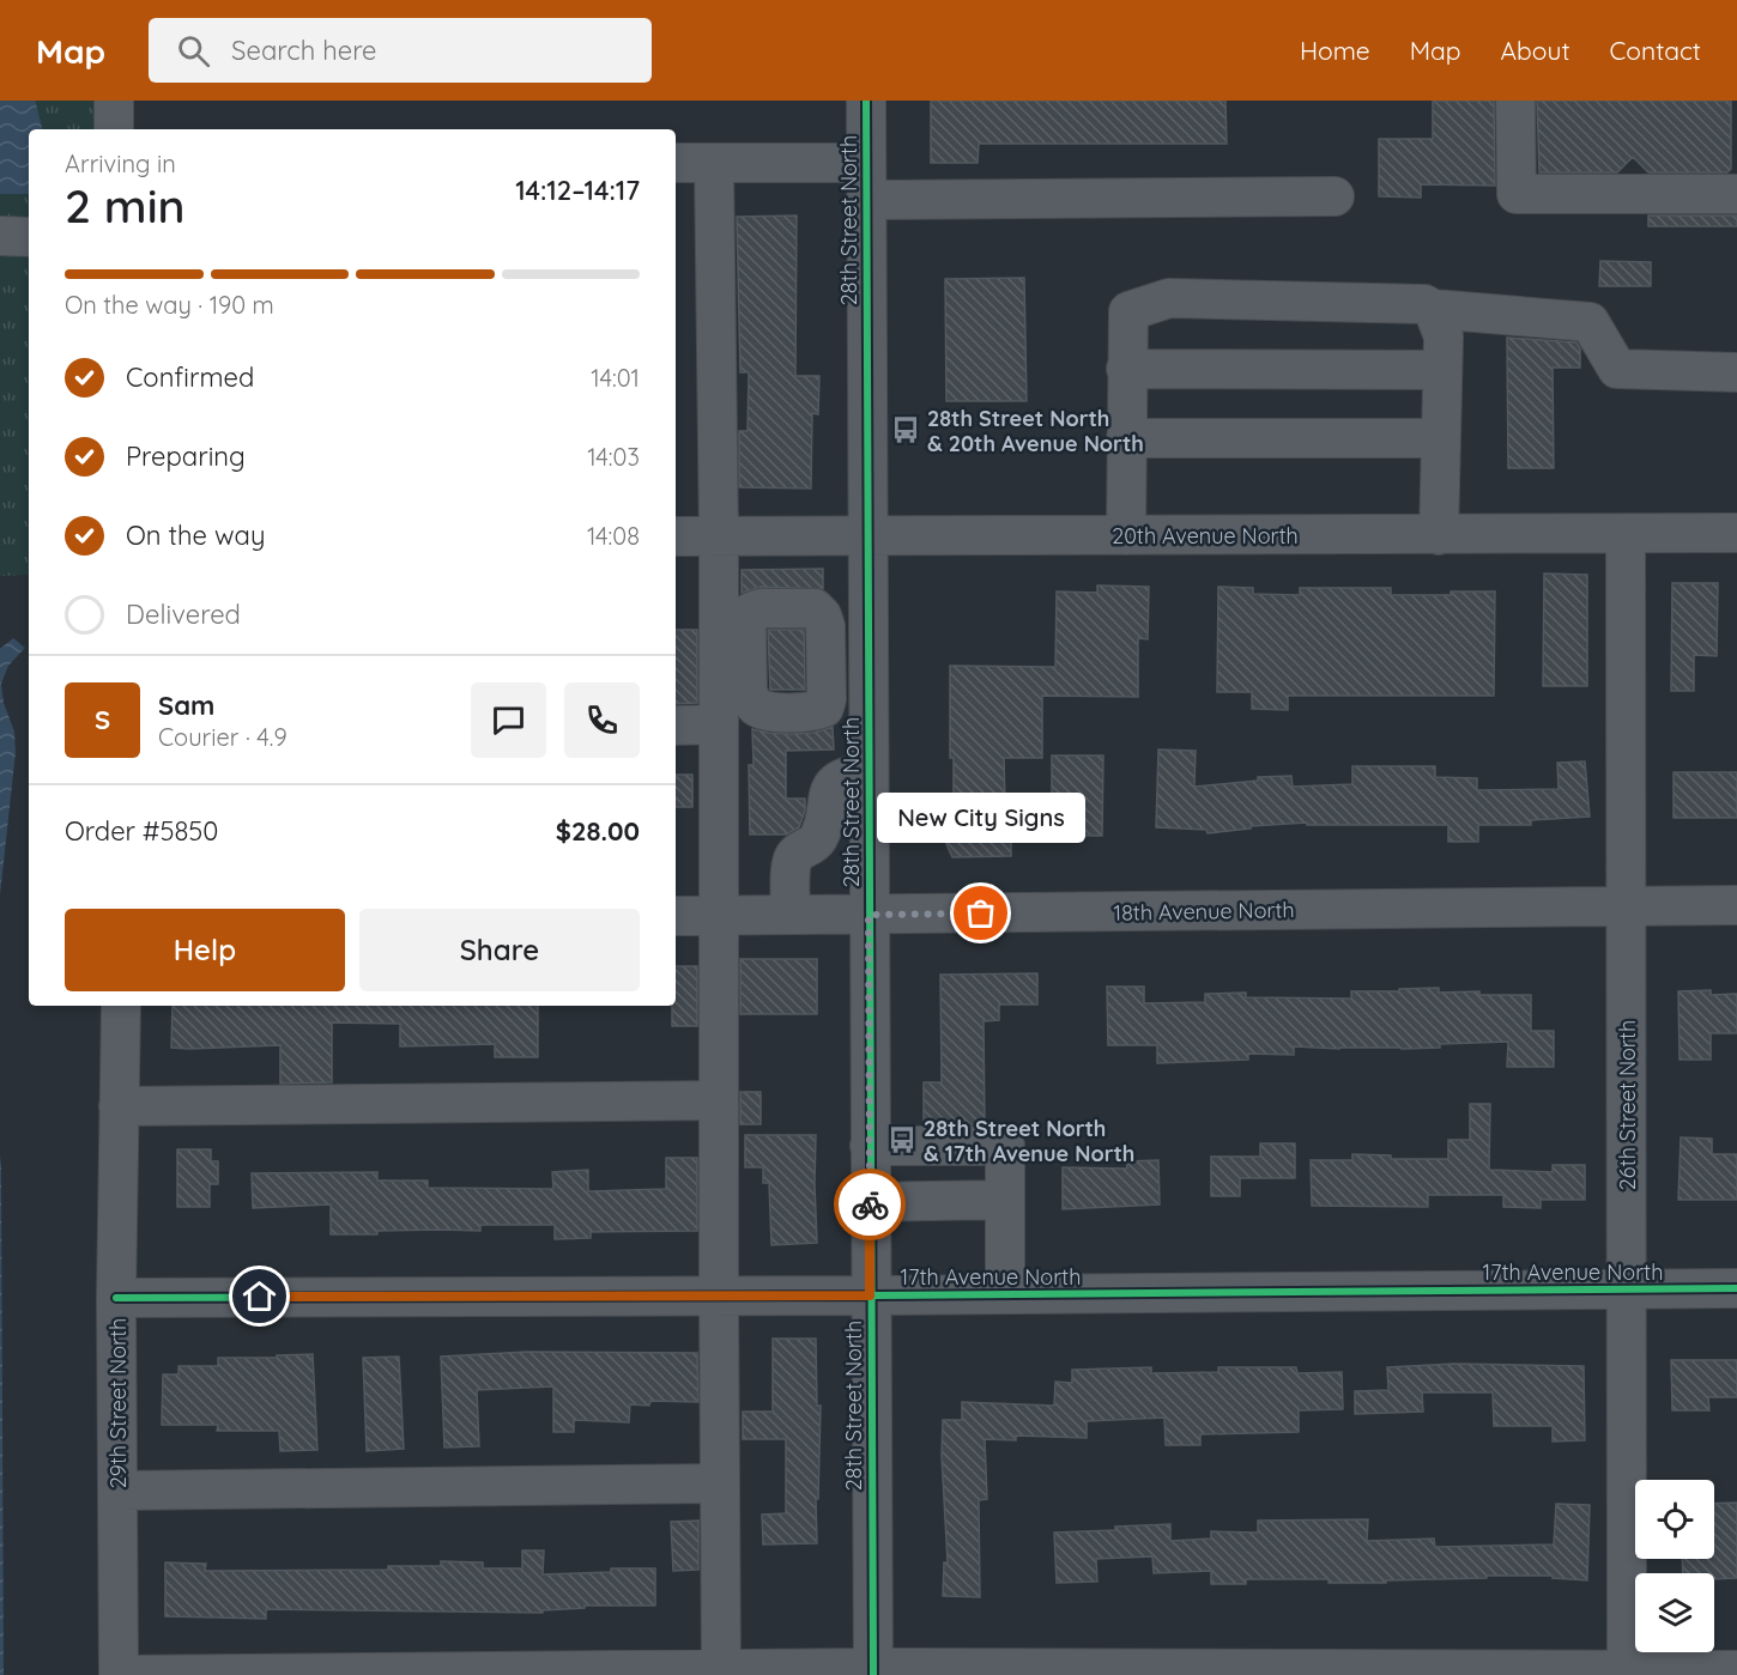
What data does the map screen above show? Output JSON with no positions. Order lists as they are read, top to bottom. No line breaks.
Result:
{"streets":{"street":["28th Street North","20th Avenue North","18th Avenue North","26th Street North","17th Avenue North","29th Street North"]},"crossings":[["28th Street North","20th Avenue North"],["28th Street North","18th Avenue North"],["28th Street North","17th Avenue North"],["20th Avenue North","26th Street North"],["18th Avenue North","26th Street North"],["26th Street North","17th Avenue North"],["17th Avenue North","29th Street North"]],"places":{"bus stop":["28th Street North & 20th Avenue North","28th Street North & 17th Avenue North"],"other":["New City Signs"]},"page":{"header":"Map","search":"Search here","nav":["Home","Map","About","Contact"],"heading":["2 min","Arriving in","14:12–14:17"],"panel":["Sam","Courier · 4.9","Order #5850","$28.00"],"bar":"On the way · 190 m","list":[["Confirmed","14:01"],["Preparing","14:03"],["On the way","14:08"],"Delivered"],"round":"S","bubble":"New City Signs","buttons":["Help","Share"]}}
